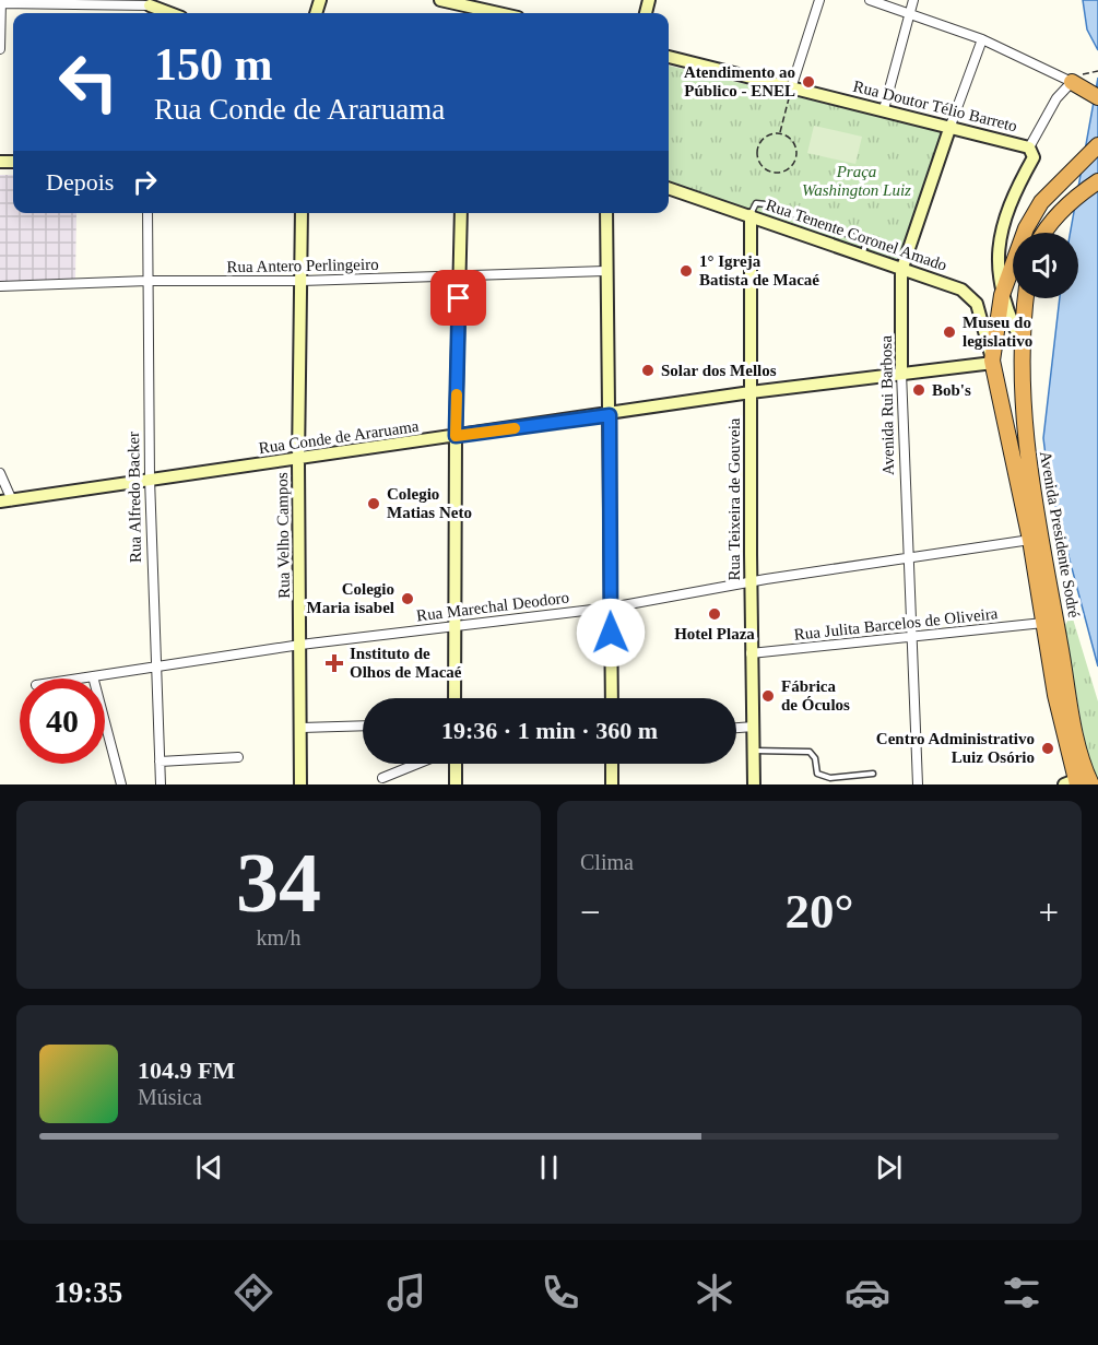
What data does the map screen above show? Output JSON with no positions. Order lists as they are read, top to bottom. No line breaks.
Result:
{"streets":{"highway":["Avenida Presidente Sodré"],"street":["Rua Doutor Télio Barreto","Rua Tenente Coronel Amado","Rua Antero Perlingeiro","Avenida Rui Barbosa","Rua Conde de Araruama","Rua Alfredo Backer","Rua Teixeira de Gouveia","Rua Velho Campos","Rua Marechal Deodoro","Rua Julita Barcelos de Oliveira"]},"crossings":[["Rua Doutor Télio Barreto","Avenida Rui Barbosa"],["Rua Doutor Télio Barreto","Avenida Presidente Sodré"],["Rua Tenente Coronel Amado","Avenida Rui Barbosa"],["Rua Tenente Coronel Amado","Rua Conde de Araruama"],["Rua Tenente Coronel Amado","Rua Teixeira de Gouveia"],["Rua Tenente Coronel Amado","Avenida Presidente Sodré"],["Rua Antero Perlingeiro","Rua Alfredo Backer"],["Rua Antero Perlingeiro","Rua Velho Campos"],["Avenida Rui Barbosa","Rua Conde de Araruama"],["Avenida Rui Barbosa","Rua Marechal Deodoro"],["Avenida Rui Barbosa","Rua Julita Barcelos de Oliveira"],["Rua Conde de Araruama","Rua Alfredo Backer"],["Rua Conde de Araruama","Rua Teixeira de Gouveia"],["Rua Conde de Araruama","Avenida Presidente Sodré"],["Rua Conde de Araruama","Rua Velho Campos"],["Rua Alfredo Backer","Rua Marechal Deodoro"],["Rua Teixeira de Gouveia","Rua Marechal Deodoro"],["Rua Teixeira de Gouveia","Rua Julita Barcelos de Oliveira"],["Avenida Presidente Sodré","Rua Marechal Deodoro"],["Avenida Presidente Sodré","Rua Julita Barcelos de Oliveira"],["Rua Velho Campos","Rua Marechal Deodoro"]],"parks":["Praça Washington Luiz"],"places":{"other":["Atendimento ao Público - ENEL","1° Igreja Batista de Macaé","Museu do legislativo","Solar dos Mellos","Bob's","Colegio Matias Neto","Colegio Maria isabel","Hotel Plaza","Fábrica de Óculos","Centro Administrativo Luiz Osório"],"health":["Instituto de Olhos de Macaé"]},"page":{"turn":["150 m","Rua Conde de Araruama"],"then":"Depois","limit":"40","trip":"19:36 · 1 min · 360 m","tile":[["34","km/h"],"Clima"],"heat":["−","20°","+"],"song":["104.9 FM","Música"],"tabs":"19:35"}}
